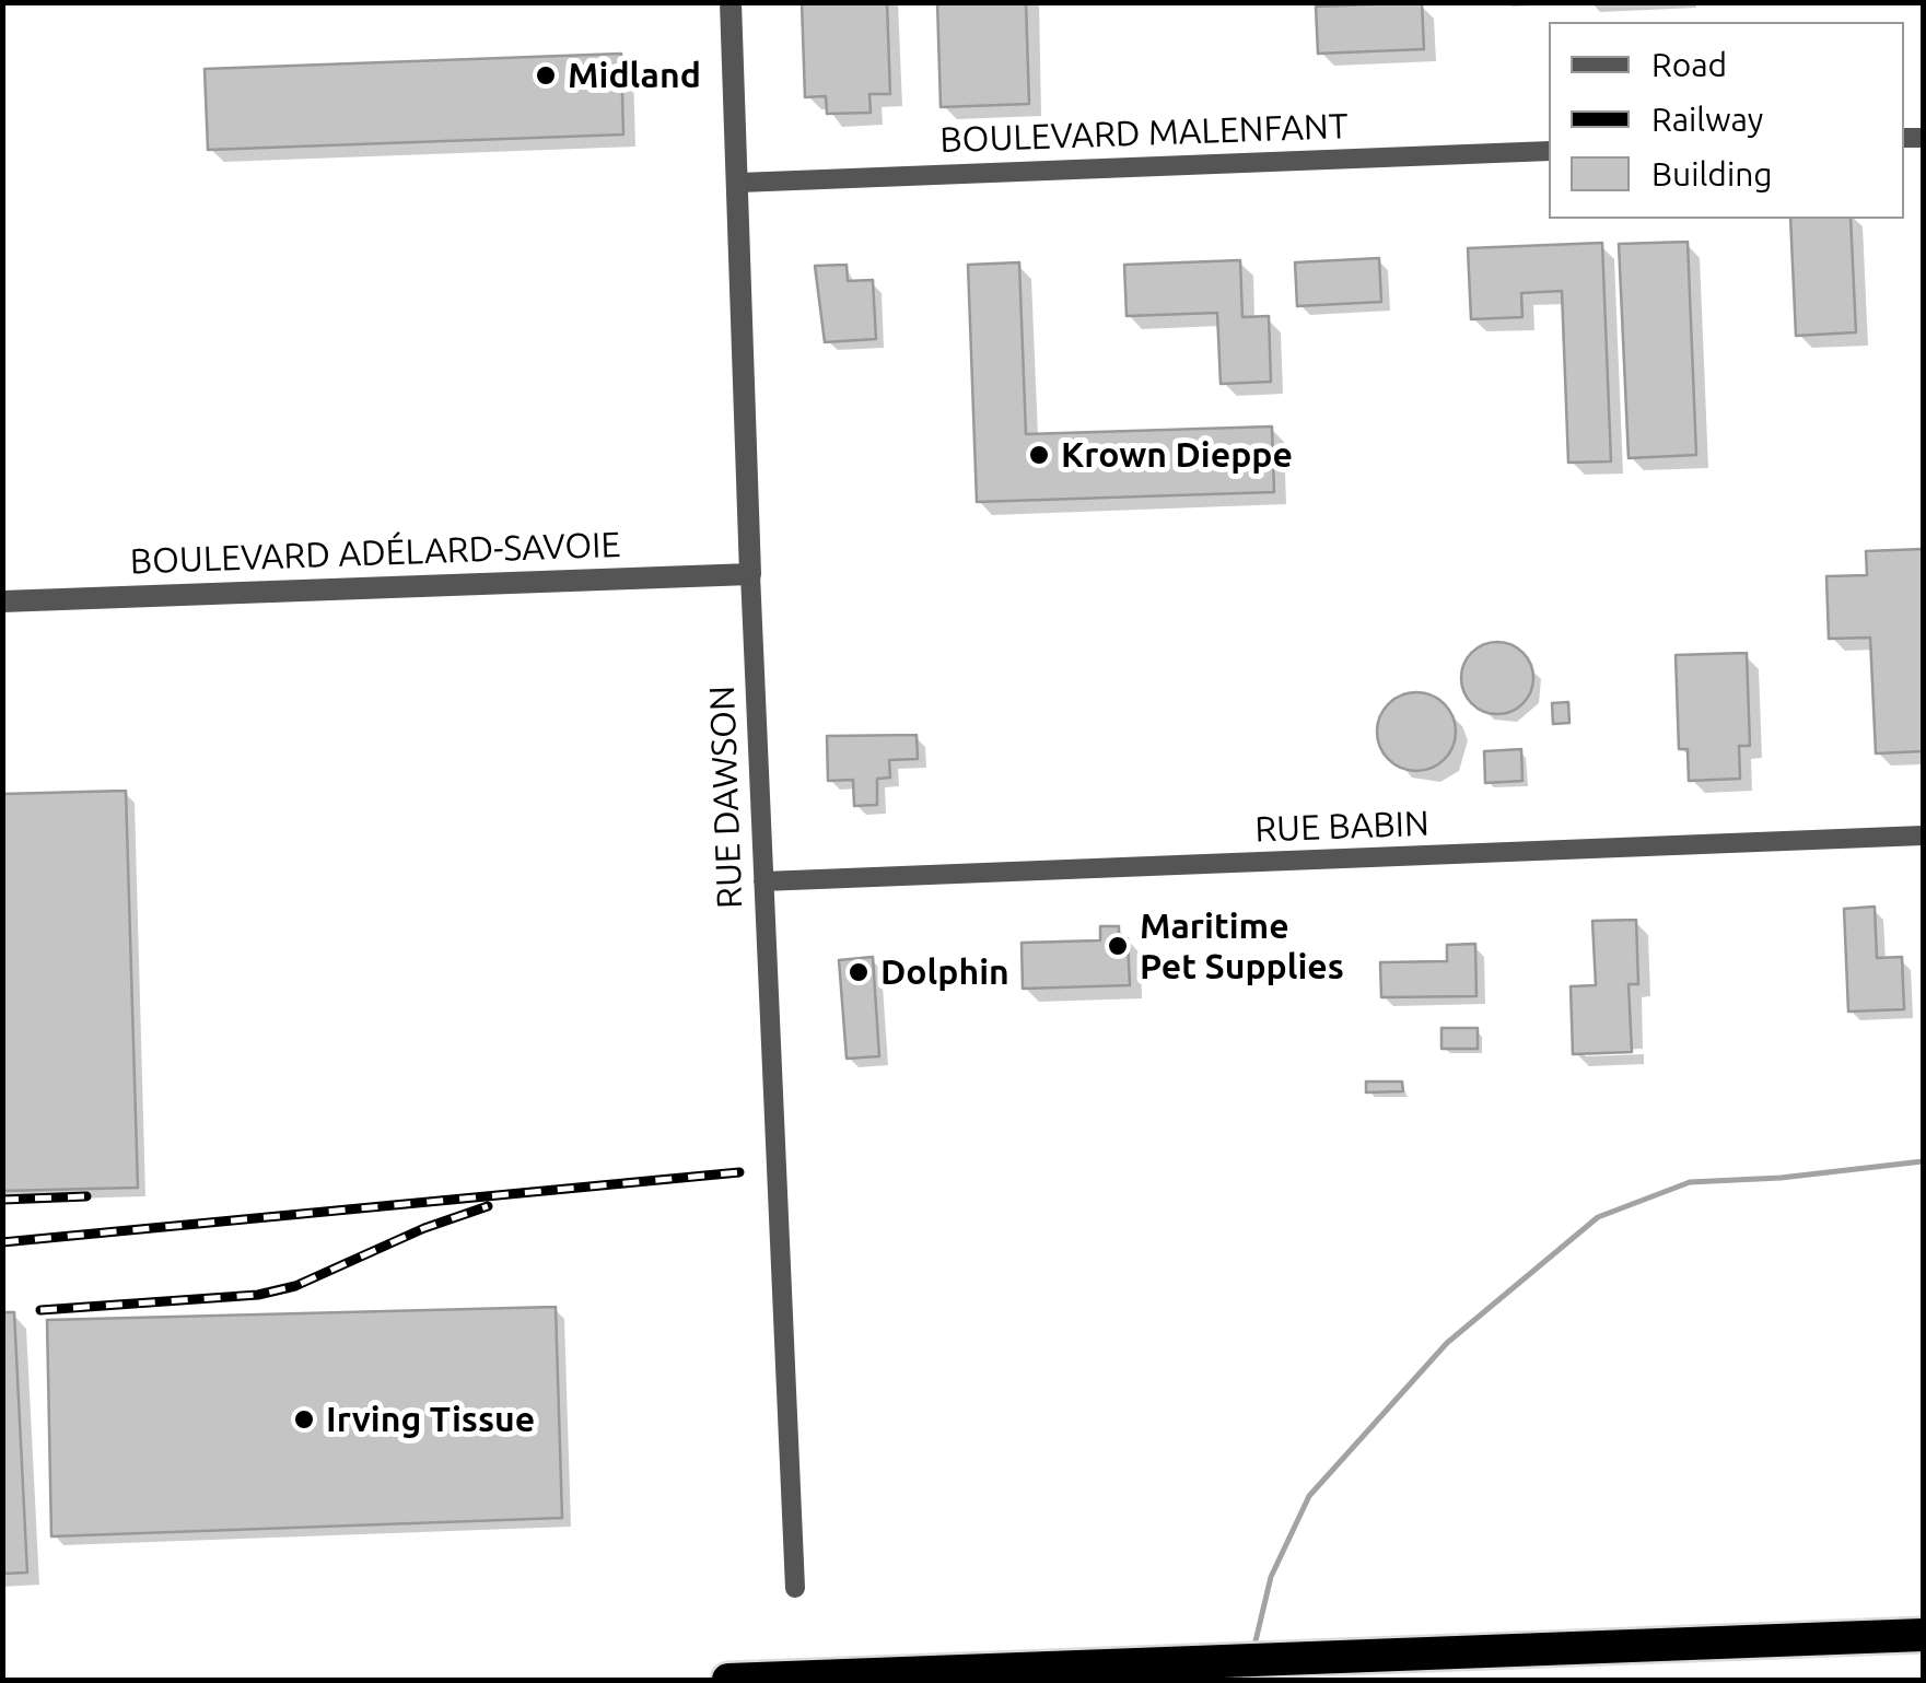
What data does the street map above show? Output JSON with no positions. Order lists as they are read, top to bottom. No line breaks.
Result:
{"streets":{"street":["BOULEVARD MALENFANT","BOULEVARD ADÉLARD-SAVOIE","RUE DAWSON","RUE BABIN"]},"crossings":[["BOULEVARD MALENFANT","RUE DAWSON"],["BOULEVARD ADÉLARD-SAVOIE","RUE DAWSON"],["RUE DAWSON","RUE BABIN"]],"places":["Midland","Krown Dieppe","Maritime Pet Supplies","Dolphin","Irving Tissue"],"legend":["Road","Railway","Building"]}
